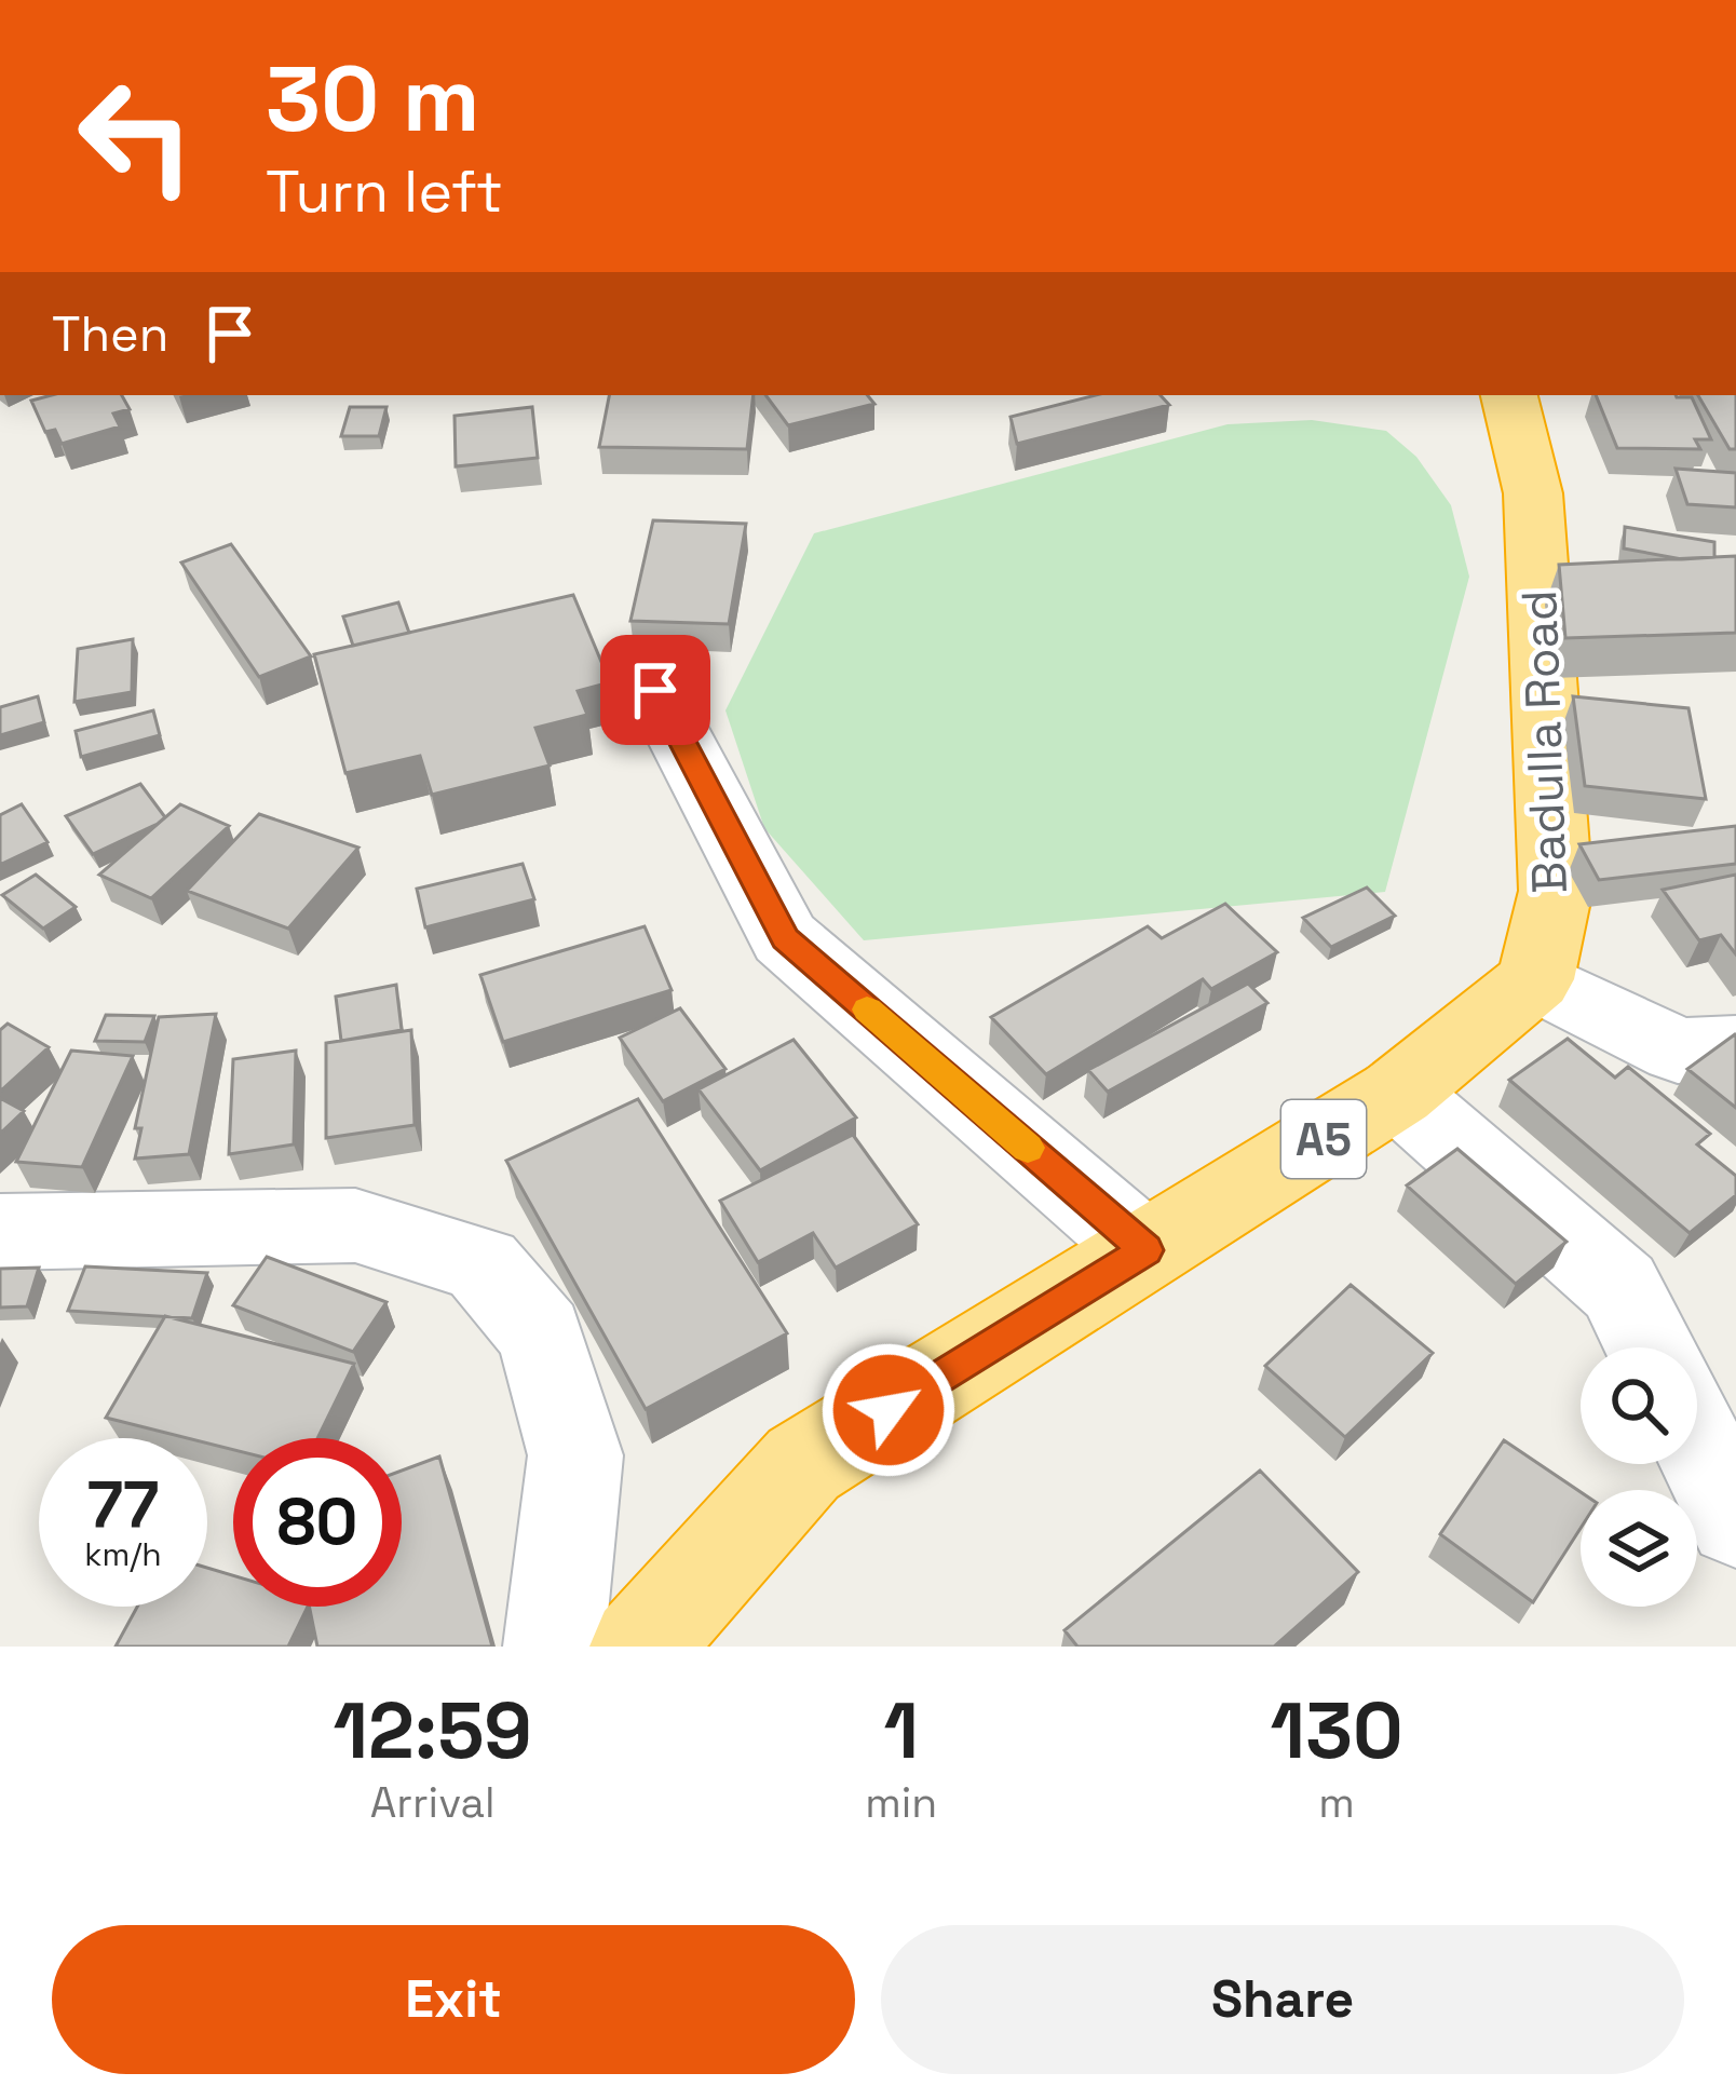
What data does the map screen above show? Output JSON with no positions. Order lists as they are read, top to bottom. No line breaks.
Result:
{"streets":{"highway":["Badulla Road","A5"]},"crossings":[["Badulla Road","A5"]],"page":{"turn":["30 m","Turn left"],"then":"Then","speed":"77 km/h","limit":"80","eta":["12:59","Arrival","1","min","130","m"],"buttons":["Exit","Share"]}}
